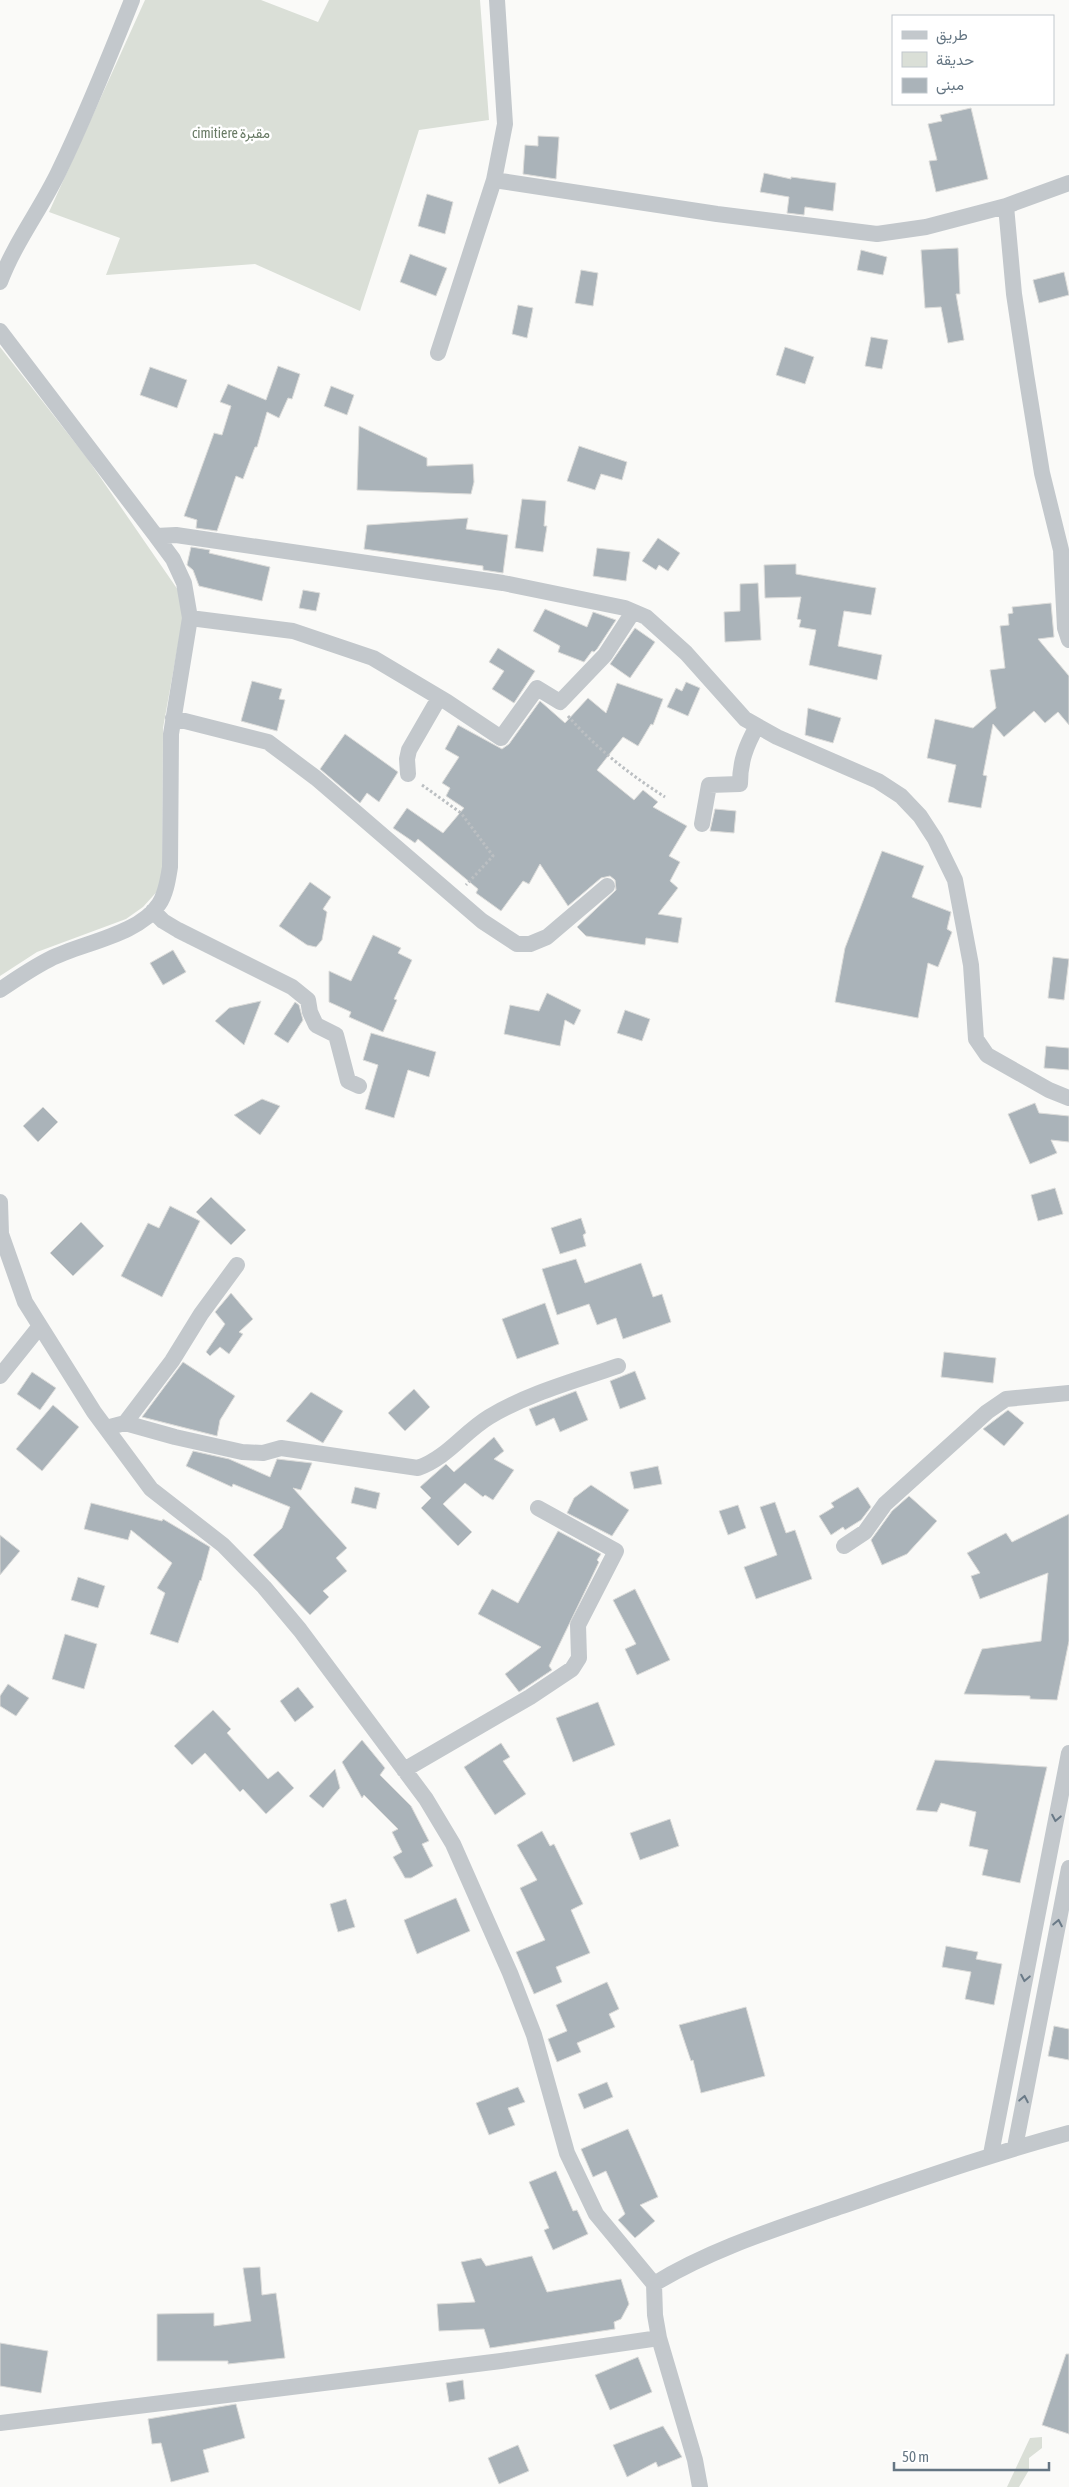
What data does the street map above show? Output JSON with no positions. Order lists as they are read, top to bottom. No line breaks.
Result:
{"parks":["cimitiere مقبرة"],"legend":["طريق","حديقة","مبنى"],"scale_bar":"50 m"}
